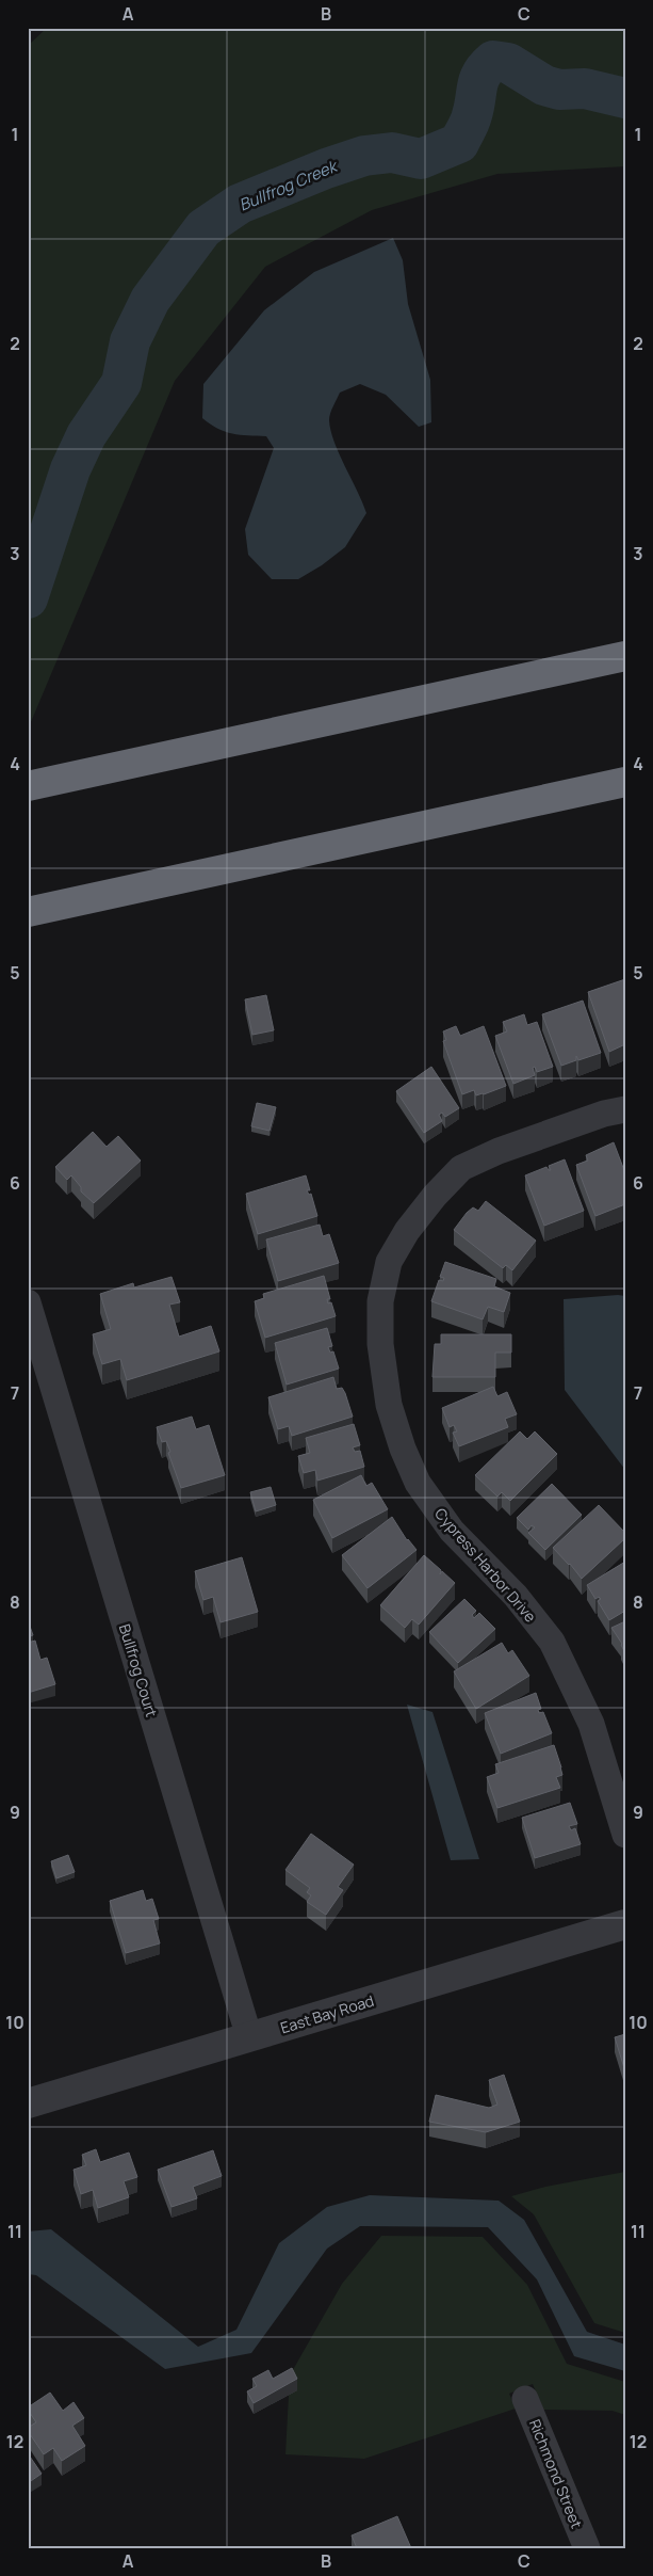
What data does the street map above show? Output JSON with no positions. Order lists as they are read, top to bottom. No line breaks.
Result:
{"streets":{"street":["Cypress Harbor Drive","Bullfrog Court","East Bay Road","Richmond Street"]},"crossings":[["Bullfrog Court","East Bay Road"]],"water":["Bullfrog Creek"],"grid":{"columns":["A","B","C"],"rows":["1","2","3","4","5","6","7","8","9","10","11","12"]}}
